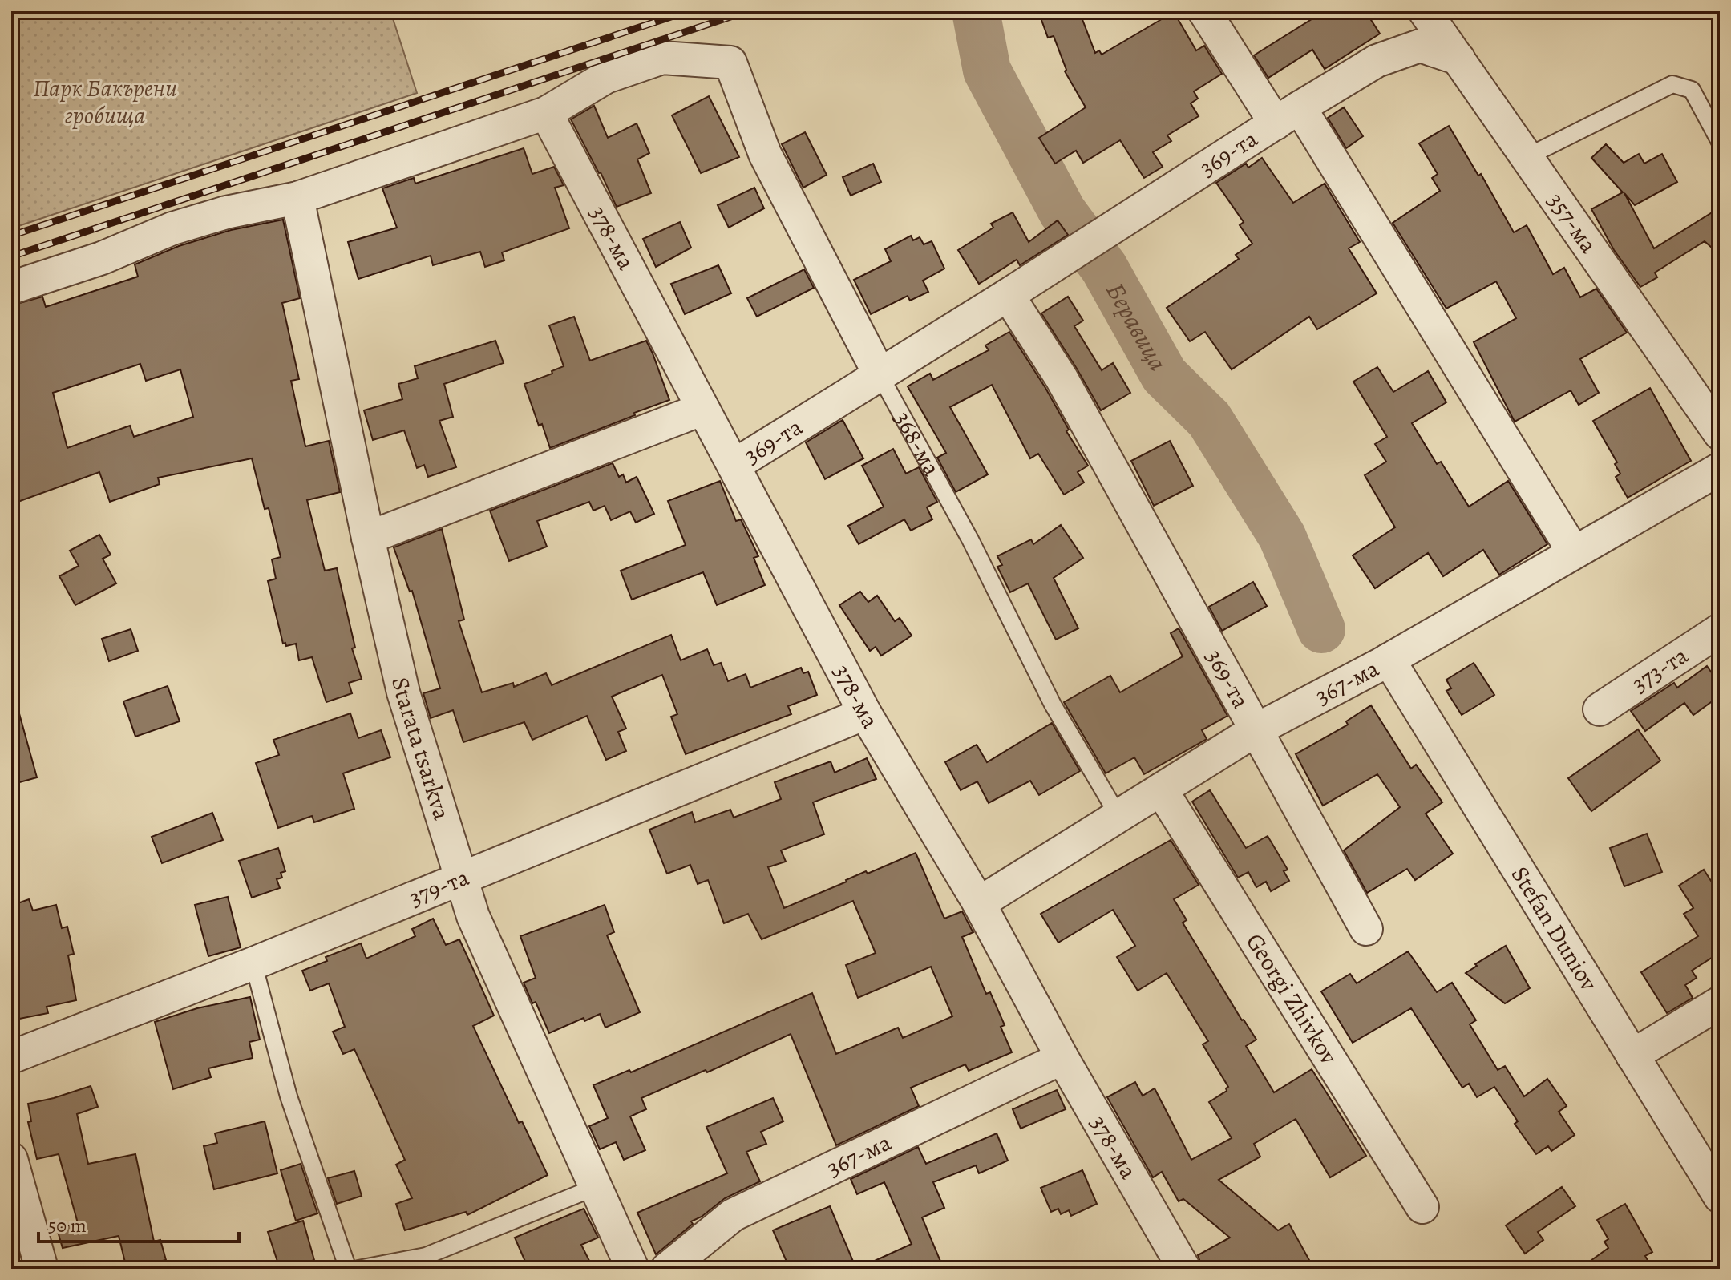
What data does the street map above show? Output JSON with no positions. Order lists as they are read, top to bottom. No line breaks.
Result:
{"streets":{"street":["369-та","357-ма","378-ма","368-ма","373-та","367-ма","Starata tsarkva","379-та","Stefan Duniov","Georgi Zhivkov"]},"crossings":[["369-та","357-ма"],["369-та","378-ма"],["369-та","368-ма"],["369-та","367-ма"],["378-ма","368-ма"],["378-ма","367-ма"],["378-ма","379-та"],["368-ма","367-ма"],["367-ма","Stefan Duniov"],["367-ма","Georgi Zhivkov"],["Starata tsarkva","379-та"]],"water":["Беравица"],"parks":["Парк Бакърени гробища"],"scale_bar":"50 m"}
